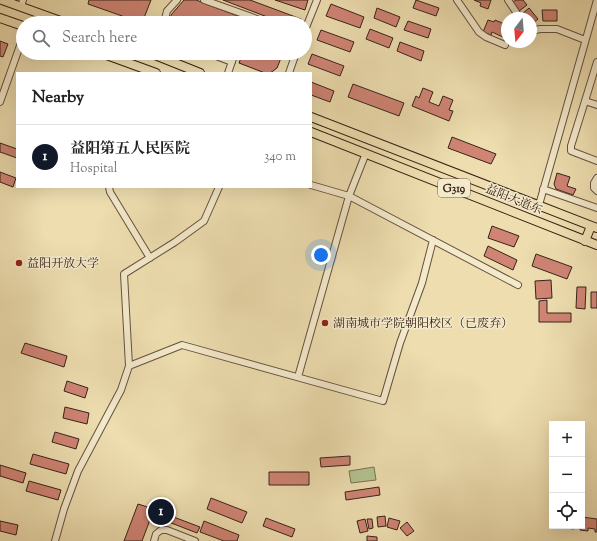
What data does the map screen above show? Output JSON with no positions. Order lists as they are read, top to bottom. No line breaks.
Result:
{"streets":{"main road":["G319","益阳大道东"]},"places":["益阳开放大学","湖南城市学院朝阳校区（已废弃）"],"north":"bottom","page":{"search":"Search here","heading":"Nearby","list":[{"mark":"1","name":"益阳第五人民医院","note":"Hospital","value":"340 m"}],"map_buttons":["+","−"],"pins":"1"}}
